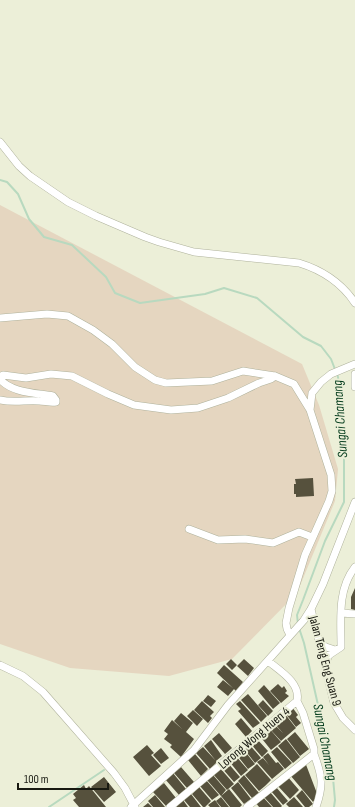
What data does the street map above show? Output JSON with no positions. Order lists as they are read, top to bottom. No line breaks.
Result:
{"streets":{"street":["Jalan Teng Eng Suan 9","Lorong Wong Huen 4"]},"water":["Sungai Chamang"],"scale_bar":"100 m"}
